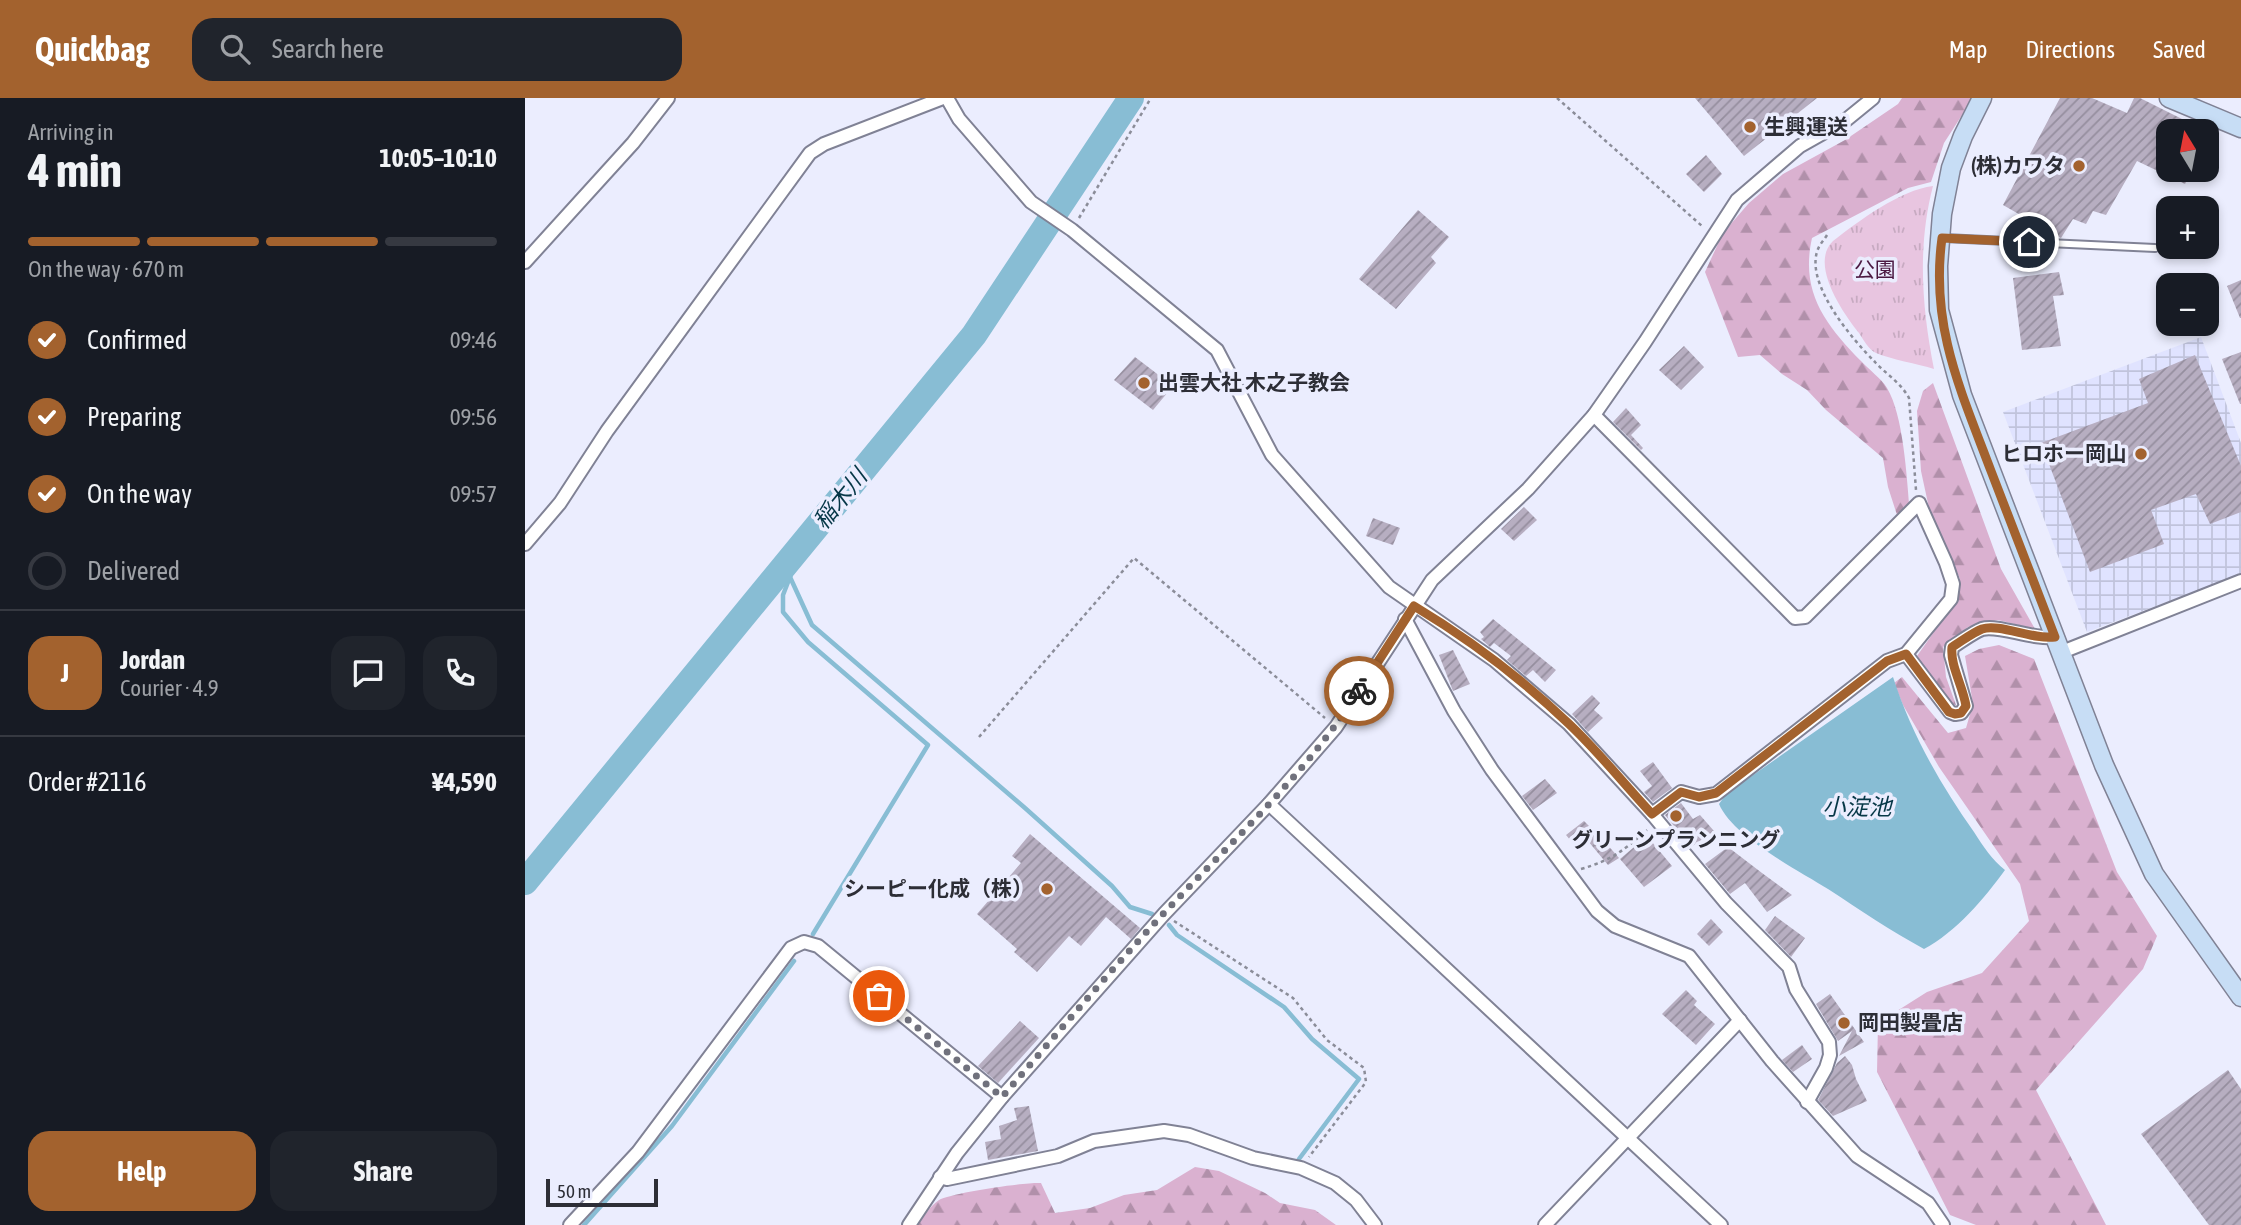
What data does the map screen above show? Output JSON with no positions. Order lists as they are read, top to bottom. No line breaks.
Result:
{"water":["稲木川","小淀池"],"parks":["公園"],"places":["生興運送","(株)カワタ","出雲大社 木之子教会","ヒロホー岡山","グリーンプランニング","シーピー化成（株）","岡田製畳店"],"scale_bar":"50 m","north":"top","page":{"header":"Quickbag","search":"Search here","nav":["Map","Directions","Saved"],"heading":["4 min","Arriving in","10:05–10:10"],"panel":["Jordan","Courier · 4.9","Order #2116","¥4,590"],"map_buttons":["+","−"],"bar":"On the way · 670 m","list":[["Confirmed","09:46"],["Preparing","09:56"],["On the way","09:57"],"Delivered"],"round":"J","buttons":["Help","Share"],"scale":"50 m"}}
